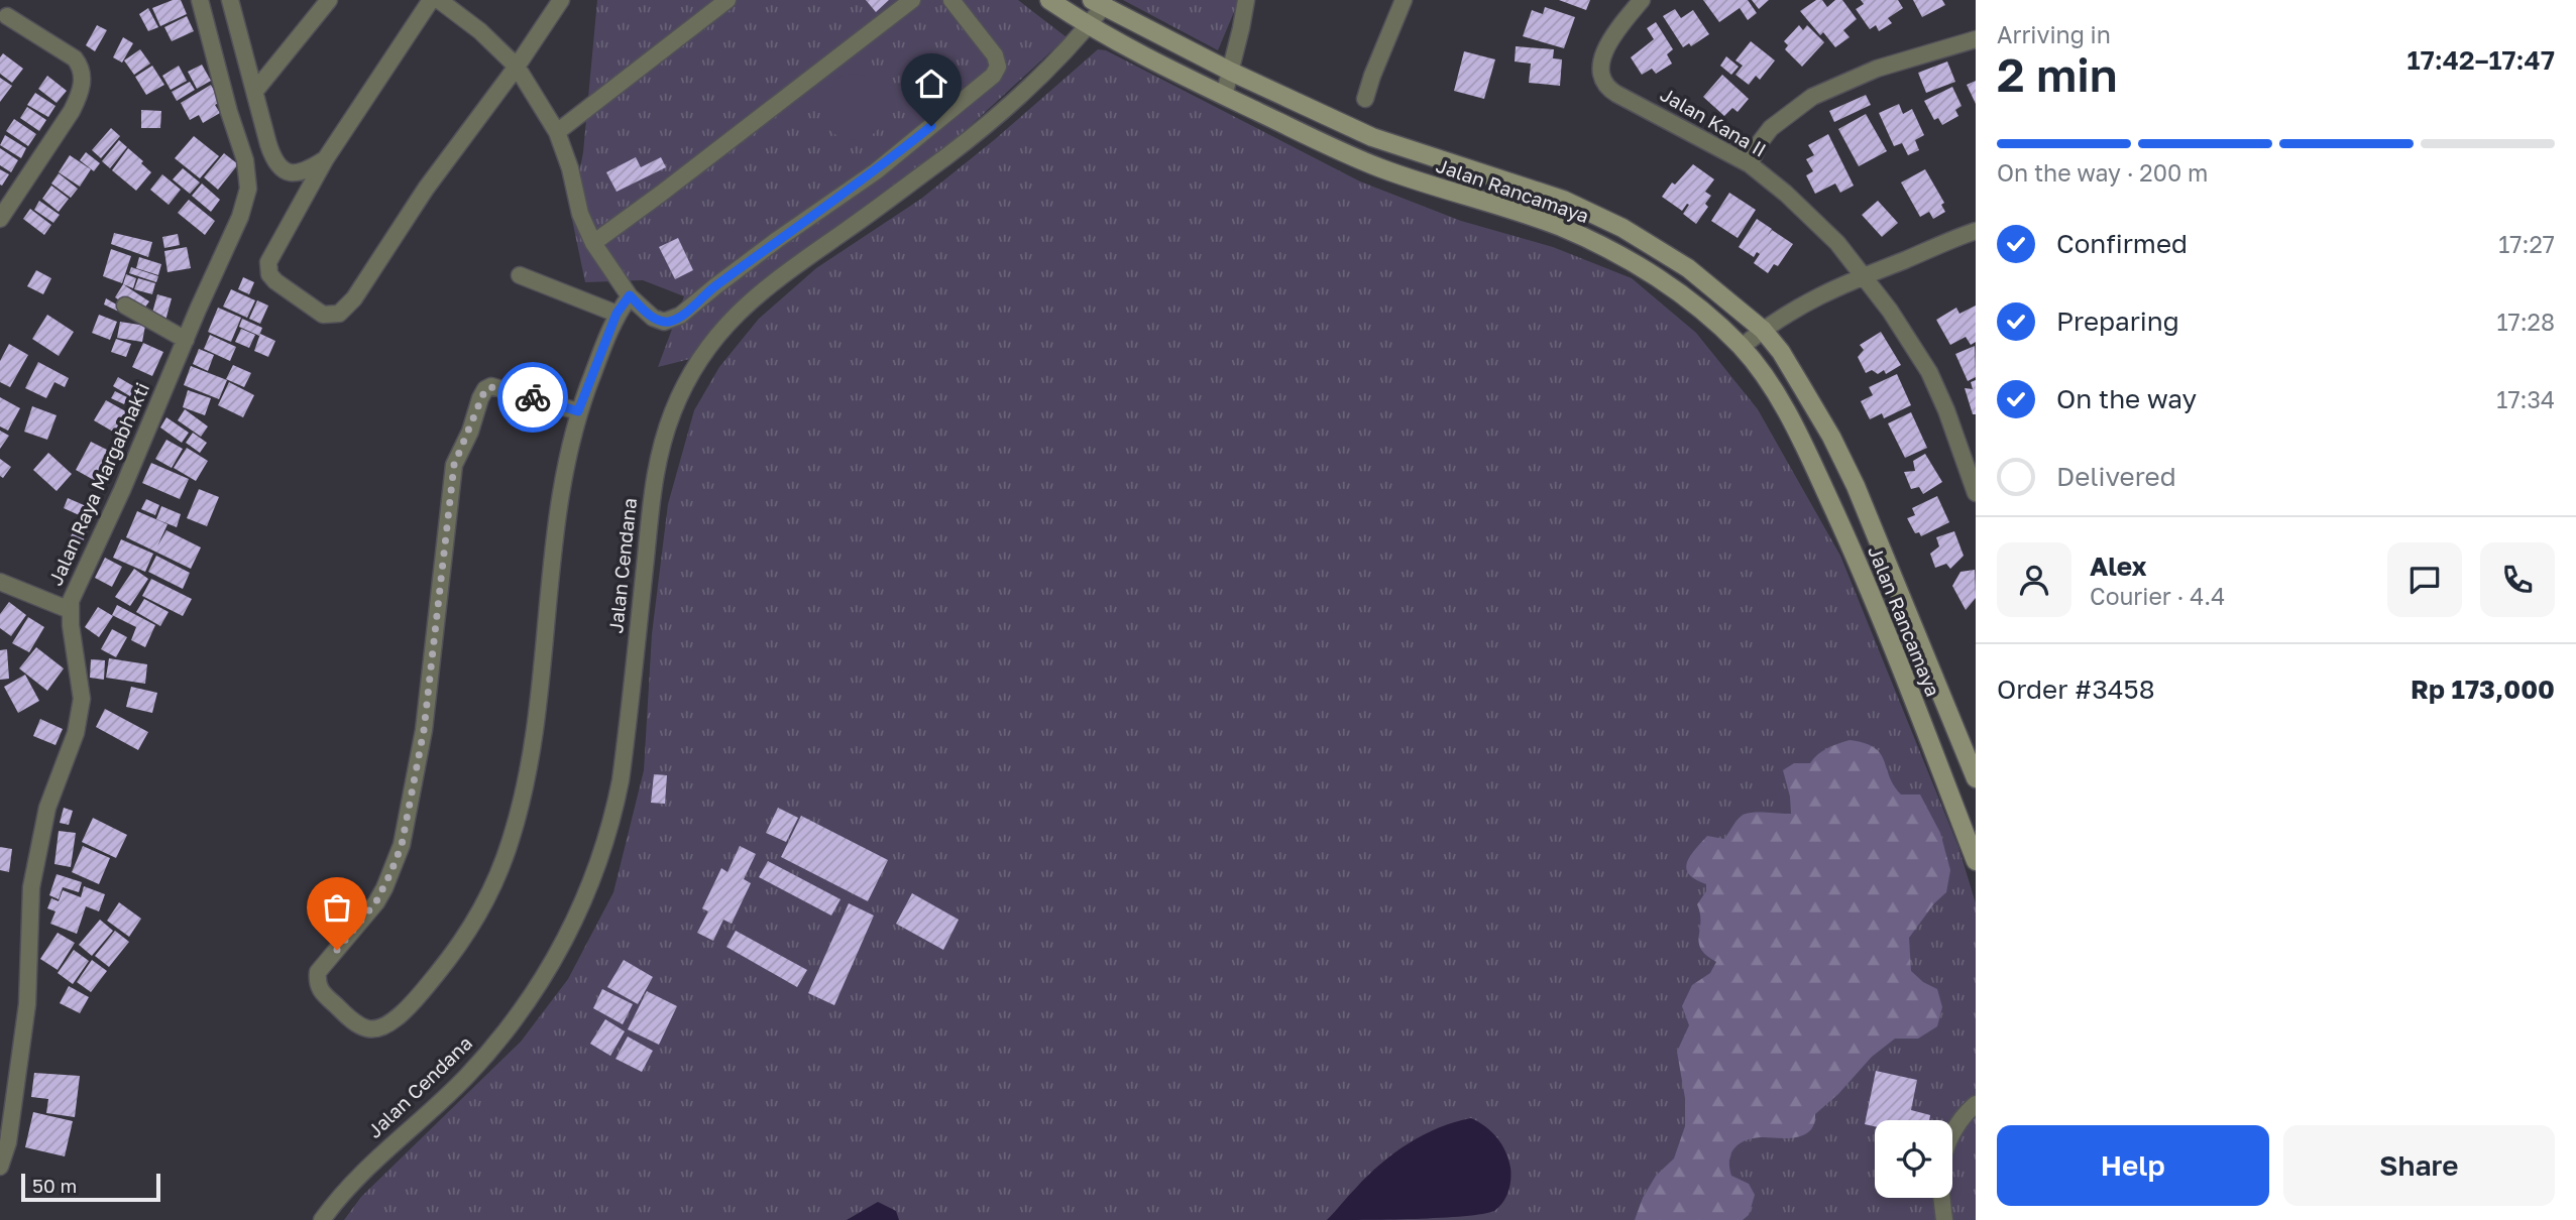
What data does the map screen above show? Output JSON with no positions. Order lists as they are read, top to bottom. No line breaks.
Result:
{"streets":{"street":["Jalan Kana II","Jalan Rancamaya","Jalan Raya Margabhakti","Jalan Cendana"]},"crossings":[["Jalan Rancamaya","Jalan Cendana"]],"scale_bar":"50 m","page":{"heading":["2 min","Arriving in","17:42–17:47"],"panel":["Alex","Courier · 4.4","Order #3458","Rp 173,000"],"bar":"On the way · 200 m","list":[["Confirmed","17:27"],["Preparing","17:28"],["On the way","17:34"],"Delivered"],"buttons":["Help","Share"],"scale":"50 m"}}
